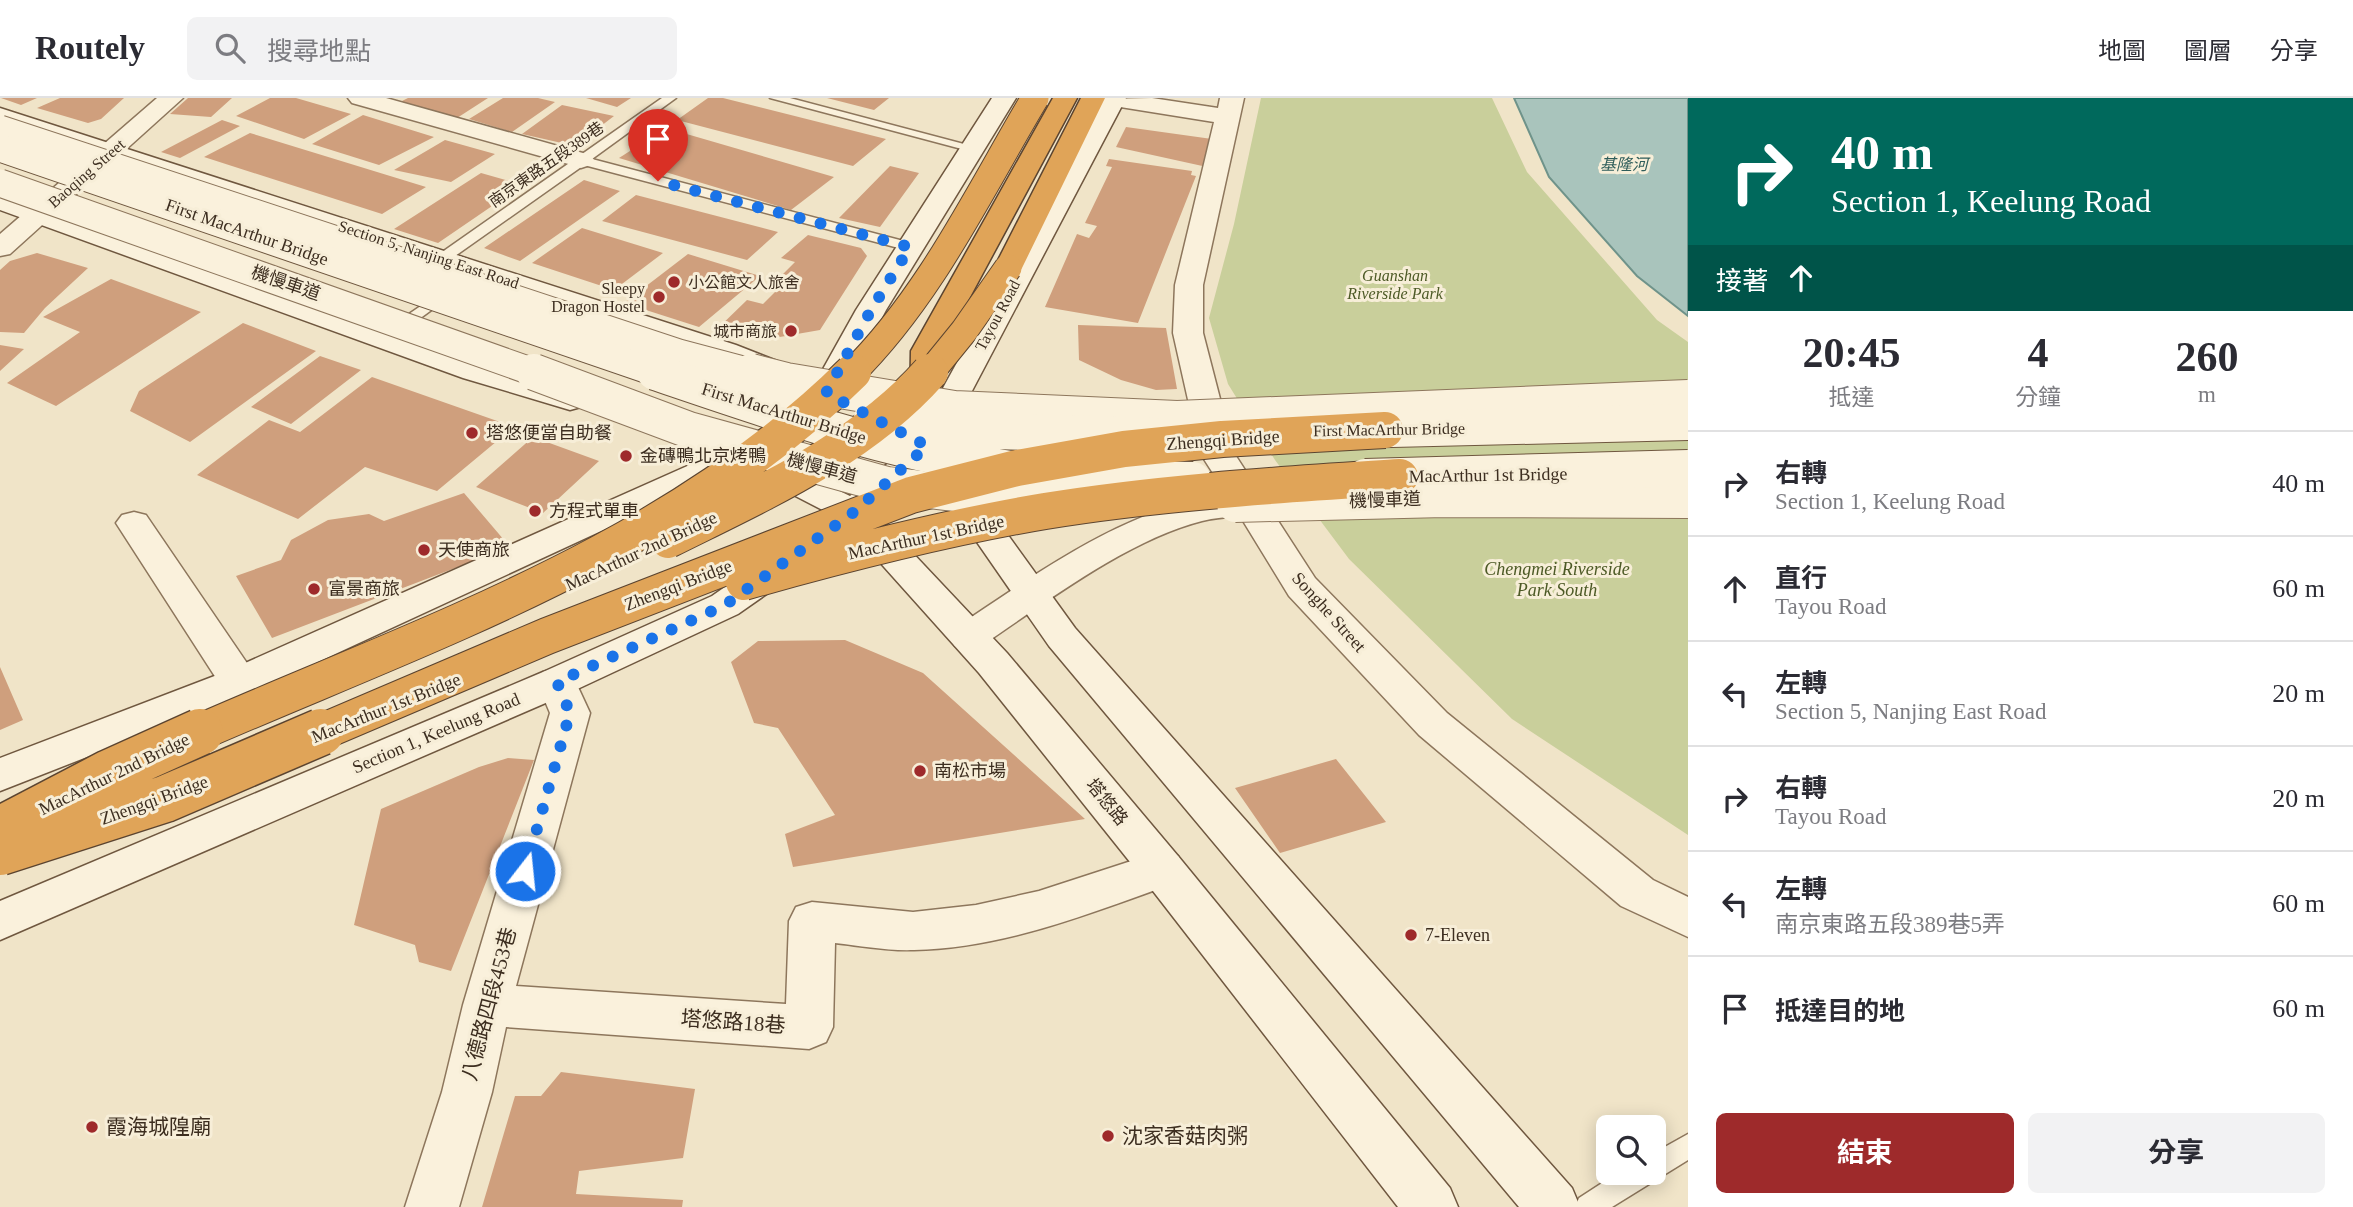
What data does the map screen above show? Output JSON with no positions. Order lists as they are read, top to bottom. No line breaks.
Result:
{"streets":{"highway":["Zhengqi Bridge","MacArthur 1st Bridge","MacArthur 2nd Bridge"],"main road":["Baoqing Street","First MacArthur Bridge","Section 5, Nanjing East Road","機慢車道","Tayou Road","Songhe Street","Section 1, Keelung Road","塔悠路","八德路四段453巷","塔悠路18巷"],"lane":["南京東路五段389巷"]},"crossings":[["南京東路五段389巷","Section 5, Nanjing East Road"],["Baoqing Street","Section 5, Nanjing East Road"],["First MacArthur Bridge","Zhengqi Bridge"],["First MacArthur Bridge","MacArthur 1st Bridge"],["Section 5, Nanjing East Road","Tayou Road"],["Tayou Road","Section 1, Keelung Road"],["Tayou Road","塔悠路"],["MacArthur 1st Bridge","MacArthur 2nd Bridge"],["Section 1, Keelung Road","塔悠路"],["Section 1, Keelung Road","八德路四段453巷"],["塔悠路","塔悠路18巷"],["八德路四段453巷","塔悠路18巷"]],"water":["基隆河"],"parks":["Guanshan Riverside Park","Chengmei Riverside Park South"],"places":["小公館文人旅舍","Sleepy Dragon Hostel","城市商旅","塔悠便當自助餐","金磚鴨北京烤鴨","方程式單車","天使商旅","富景商旅","南松市場","7-Eleven","霞海城隍廟","沈家香菇肉粥"],"page":{"header":"Routely","search":"搜尋地點","nav":["地圖","圖層","分享"],"turn":["40 m","Section 1, Keelung Road"],"then":"接著","eta":["20:45","抵達","4","分鐘","260","m"],"list":[{"name":"右轉","note":"Section 1, Keelung Road","value":"40 m"},{"name":"直行","note":"Tayou Road","value":"60 m"},{"name":"左轉","note":"Section 5, Nanjing East Road","value":"20 m"},{"name":"右轉","note":"Tayou Road","value":"20 m"},{"name":"左轉","note":"南京東路五段389巷5弄","value":"60 m"},{"name":"抵達目的地","value":"60 m"}],"buttons":["結束","分享"]}}
